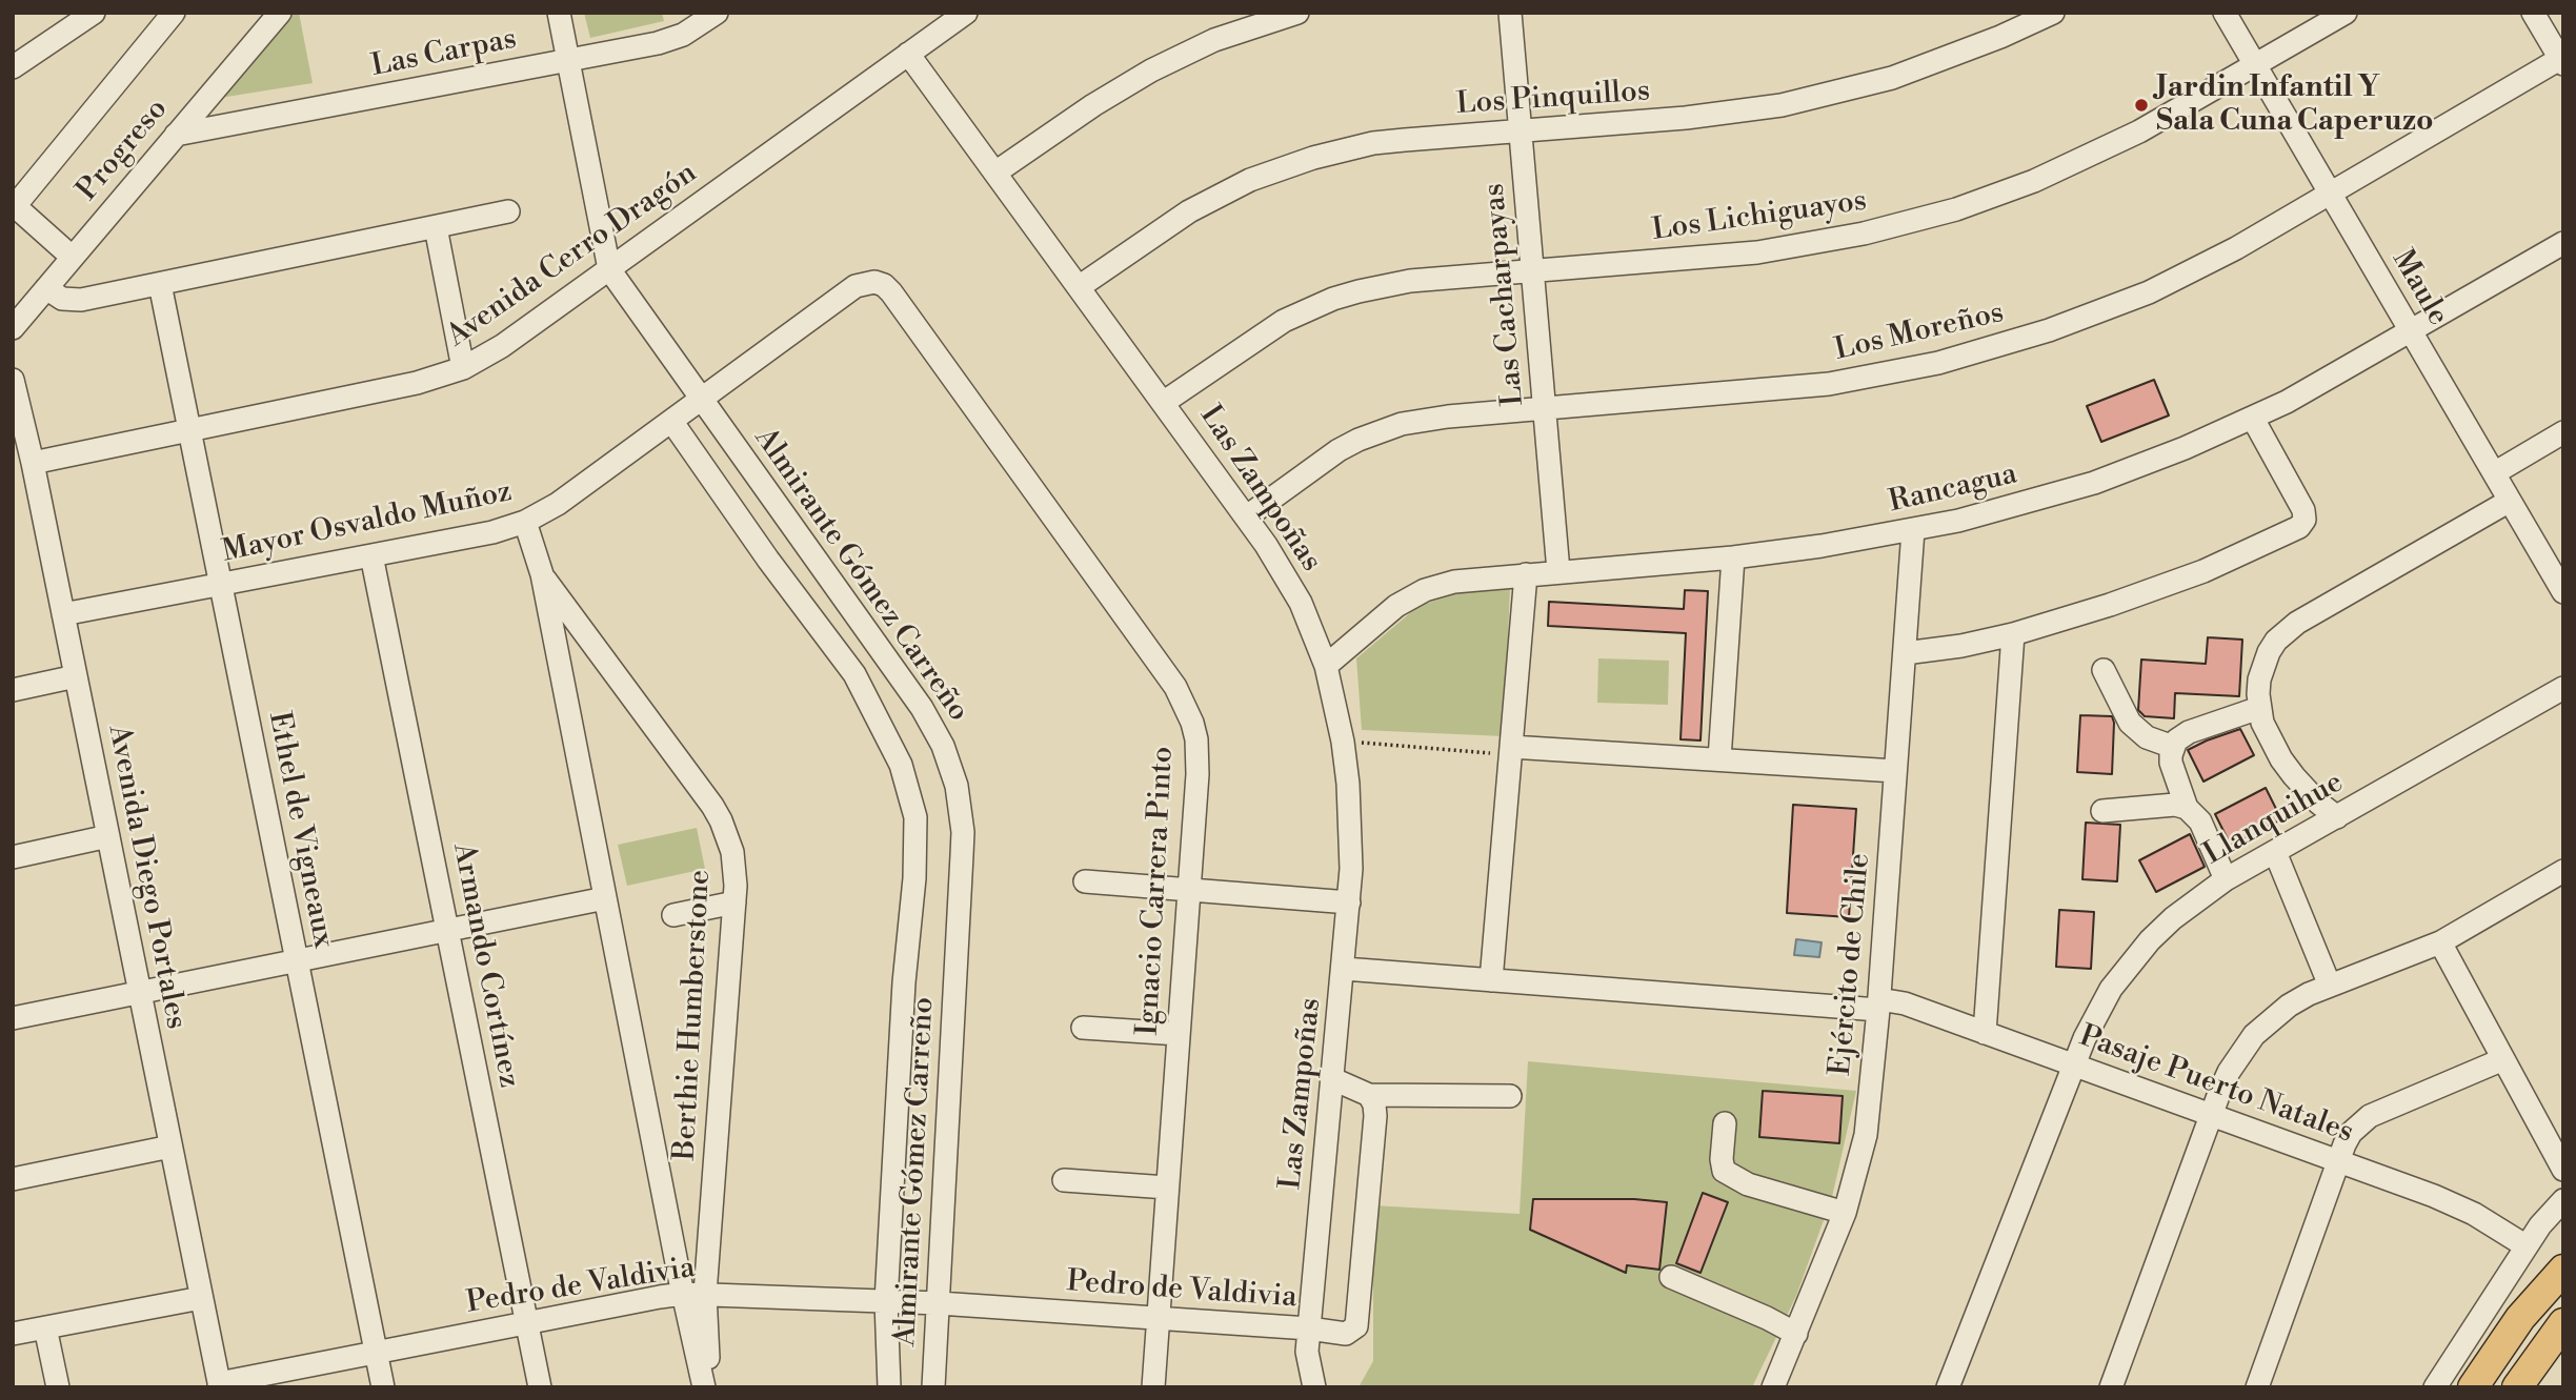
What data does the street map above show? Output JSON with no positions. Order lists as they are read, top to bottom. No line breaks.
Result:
{"streets":{"street":["Las Carpas","Los Pinquillos","Progreso","Los Lichiguayos","Avenida Cerro Dragón","Maule","Las Cacharpayas","Los Moreños","Las Zampoñas","Rancagua","Mayor Osvaldo Muñoz","Almirante Gómez Carreño","Llanquihue","Ethel de Vigneaux","Avenida Diego Portales","Ignacio Carrera Pinto","Ejército de Chile","Armando Cortínez","Berthie Humberstone","Pasaje Puerto Natales","Pedro de Valdivia"]},"crossings":[["Las Carpas","Progreso"],["Las Carpas","Almirante Gómez Carreño"],["Los Pinquillos","Las Cacharpayas"],["Los Pinquillos","Las Zampoñas"],["Los Lichiguayos","Maule"],["Los Lichiguayos","Las Cacharpayas"],["Los Lichiguayos","Las Zampoñas"],["Avenida Cerro Dragón","Las Zampoñas"],["Avenida Cerro Dragón","Almirante Gómez Carreño"],["Avenida Cerro Dragón","Ethel de Vigneaux"],["Avenida Cerro Dragón","Avenida Diego Portales"],["Maule","Los Moreños"],["Maule","Rancagua"],["Las Cacharpayas","Los Moreños"],["Las Cacharpayas","Rancagua"],["Los Moreños","Las Zampoñas"],["Las Zampoñas","Rancagua"],["Las Zampoñas","Pasaje Puerto Natales"],["Las Zampoñas","Pedro de Valdivia"],["Rancagua","Ejército de Chile"],["Mayor Osvaldo Muñoz","Almirante Gómez Carreño"],["Mayor Osvaldo Muñoz","Ethel de Vigneaux"],["Mayor Osvaldo Muñoz","Avenida Diego Portales"],["Mayor Osvaldo Muñoz","Ignacio Carrera Pinto"],["Mayor Osvaldo Muñoz","Armando Cortínez"],["Mayor Osvaldo Muñoz","Berthie Humberstone"],["Almirante Gómez Carreño","Pedro de Valdivia"],["Llanquihue","Pasaje Puerto Natales"],["Ethel de Vigneaux","Pedro de Valdivia"],["Avenida Diego Portales","Pedro de Valdivia"],["Ignacio Carrera Pinto","Pedro de Valdivia"],["Ejército de Chile","Pasaje Puerto Natales"],["Armando Cortínez","Pedro de Valdivia"],["Berthie Humberstone","Pedro de Valdivia"]],"places":["Jardin Infantil Y Sala Cuna Caperuzo"]}
